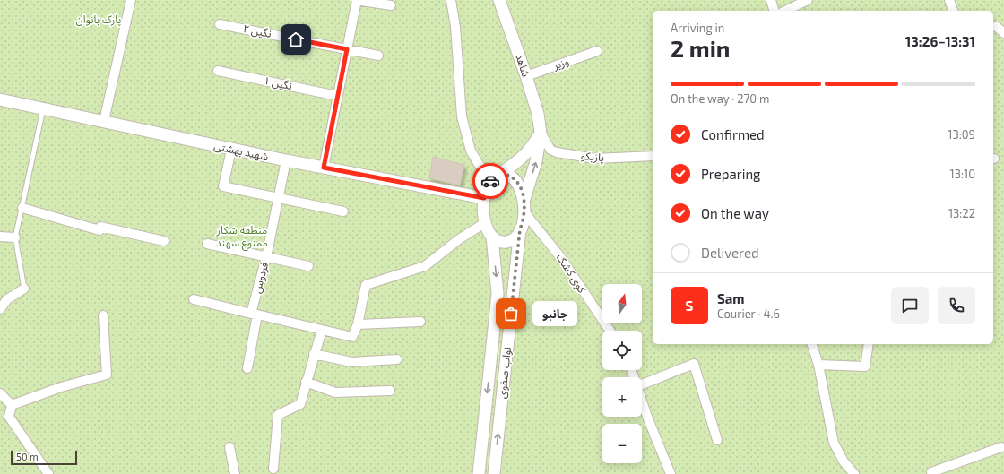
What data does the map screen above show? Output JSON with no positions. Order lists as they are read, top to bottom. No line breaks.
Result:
{"streets":{"street":["نگین ۲","وزیر","شاهد","نگین ۱","شهید بهشتی","پازیکو","کوی کشک","فردوس","نواب صفوی"]},"crossings":[["وزیر","شاهد"],["شاهد","شهید بهشتی"],["شاهد","پازیکو"],["شاهد","کوی کشک"],["شاهد","نواب صفوی"],["شهید بهشتی","کوی کشک"],["شهید بهشتی","فردوس"],["شهید بهشتی","نواب صفوی"],["کوی کشک","نواب صفوی"]],"parks":["پارک بانوان","منطقه شکار ممنوع سهند"],"places":["جانبو"],"scale_bar":"50 m","north":"top","page":{"heading":["2 min","Arriving in","13:26–13:31"],"panel":["Sam","Courier · 4.6"],"bar":"On the way · 270 m","list":[["Confirmed","13:09"],["Preparing","13:10"],["On the way","13:22"],"Delivered"],"map_buttons":["+","−"],"round":"S","bubble":"جانبو","scale":"50 m"}}
